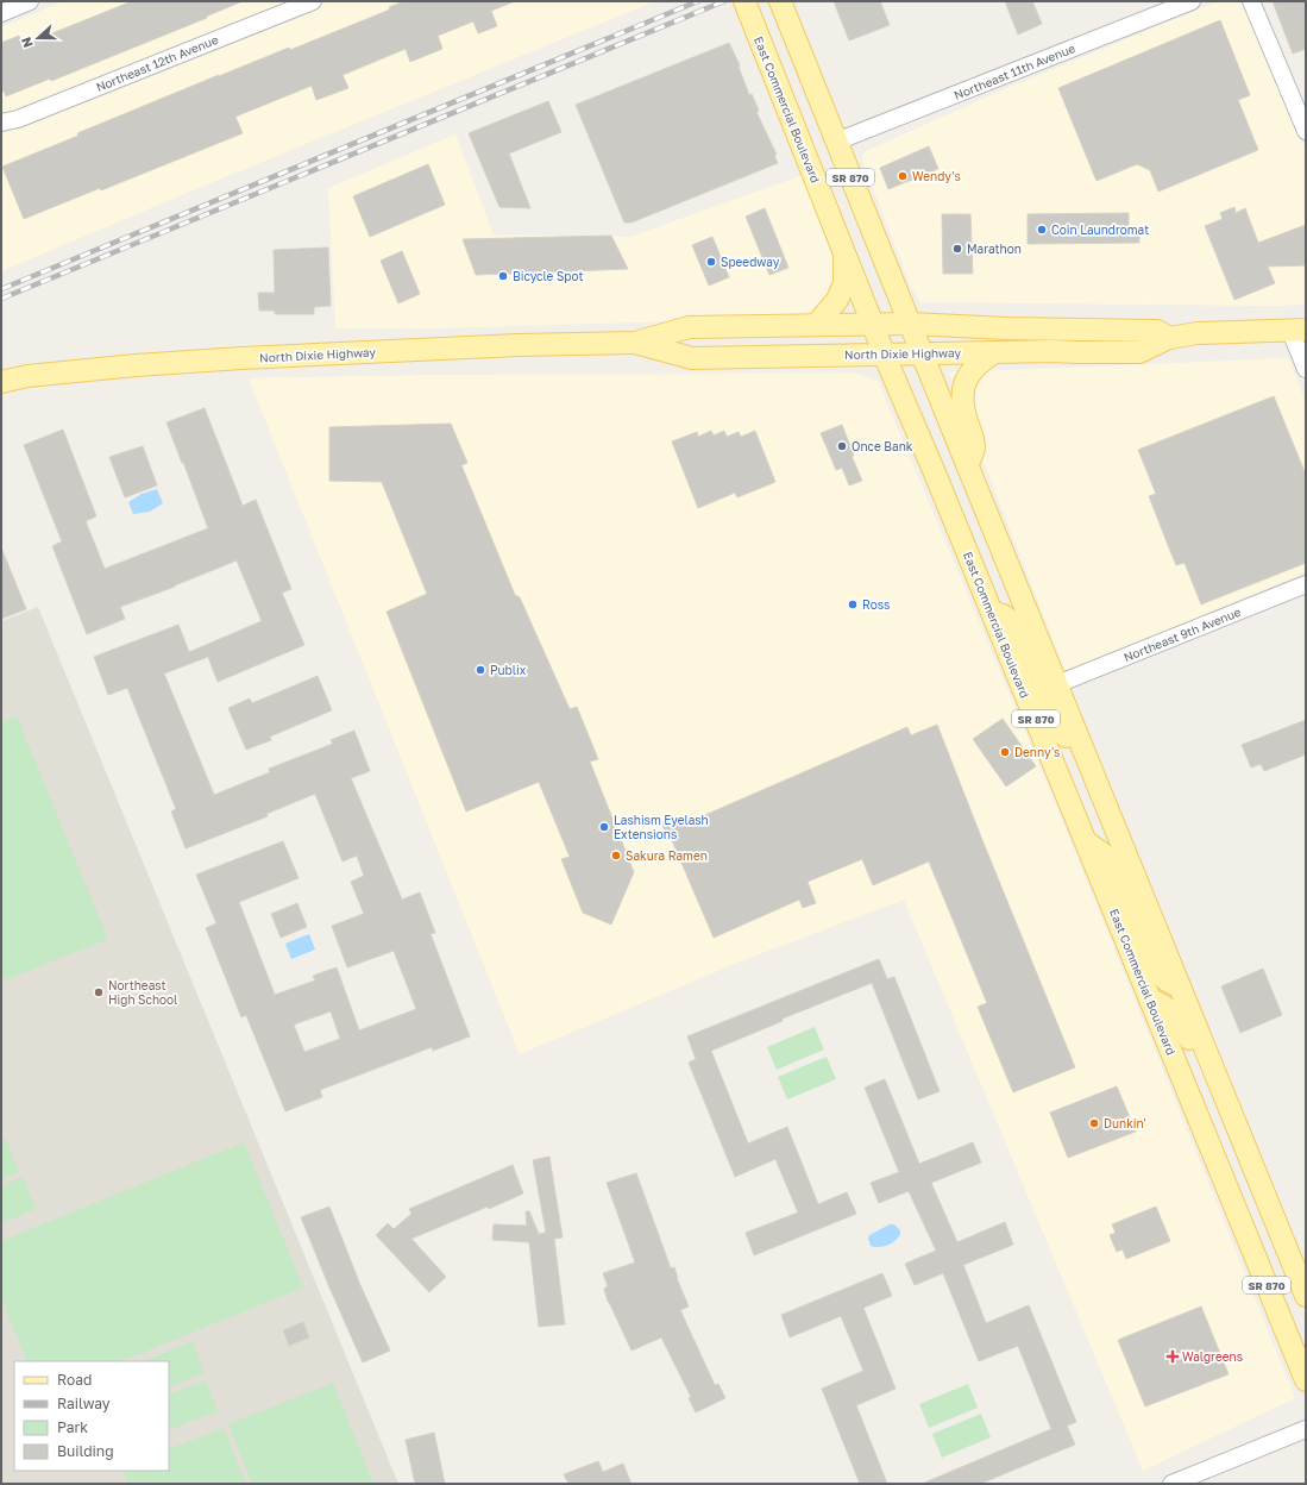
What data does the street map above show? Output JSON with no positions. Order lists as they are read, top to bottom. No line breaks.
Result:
{"streets":{"main road":["East Commercial Boulevard","SR 870","North Dixie Highway"],"street":["Northeast 12th Avenue","Northeast 11th Avenue","Northeast 9th Avenue"]},"crossings":[["Northeast 11th Avenue","SR 870"],["East Commercial Boulevard","North Dixie Highway"],["SR 870","North Dixie Highway"],["SR 870","Northeast 9th Avenue"]],"places":{"other":["Wendy's","Coin Laundromat","Marathon","Speedway","Bicycle Spot","Once Bank","Ross","Publix","Denny's","Lashism Eyelash Extensions","Sakura Ramen","Northeast High School","Dunkin'"],"health":["Walgreens"]},"legend":["Road","Railway","Park","Building"],"north":"left"}
